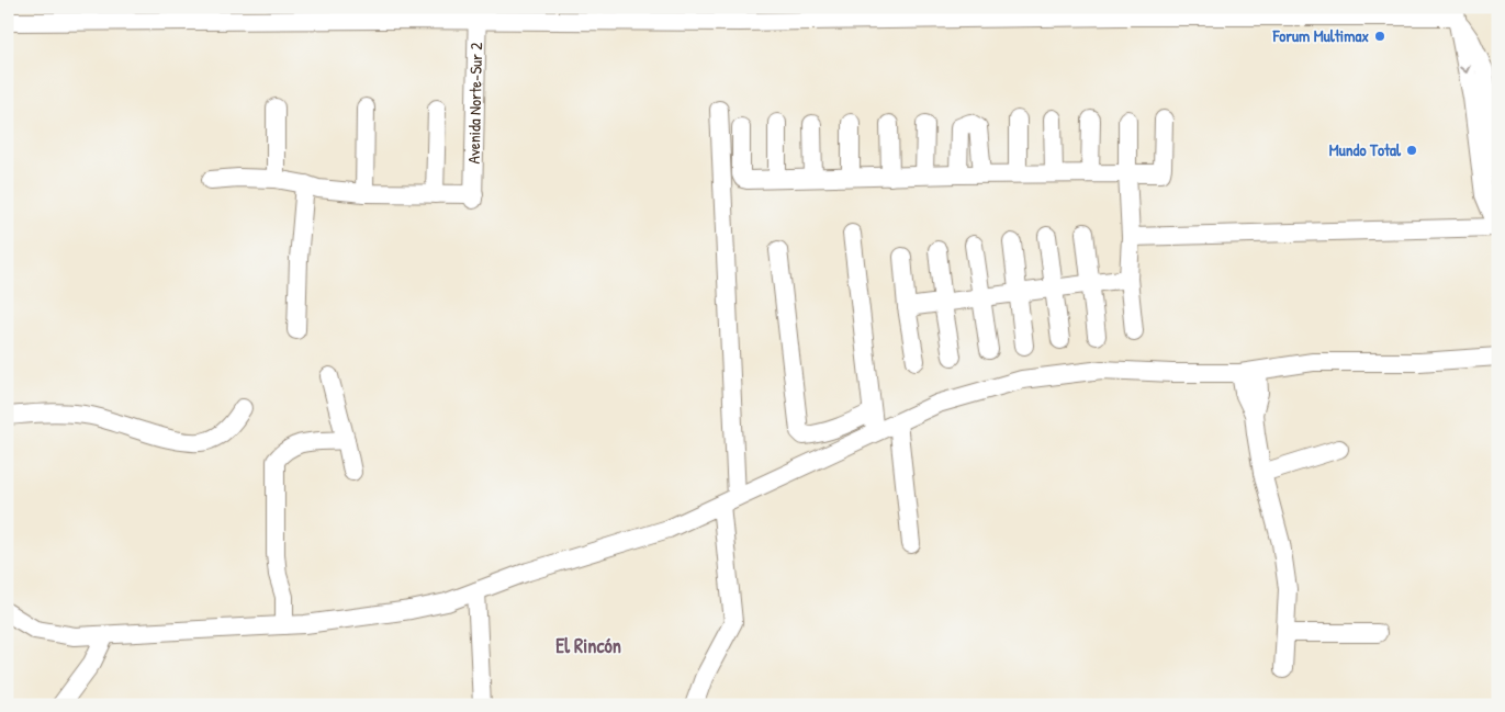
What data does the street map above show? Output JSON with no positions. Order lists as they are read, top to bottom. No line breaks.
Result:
{"streets":{"street":["Avenida Norte-Sur 2"]},"districts":["El Rincón"],"places":["Forum Multimax","Mundo Total"]}
